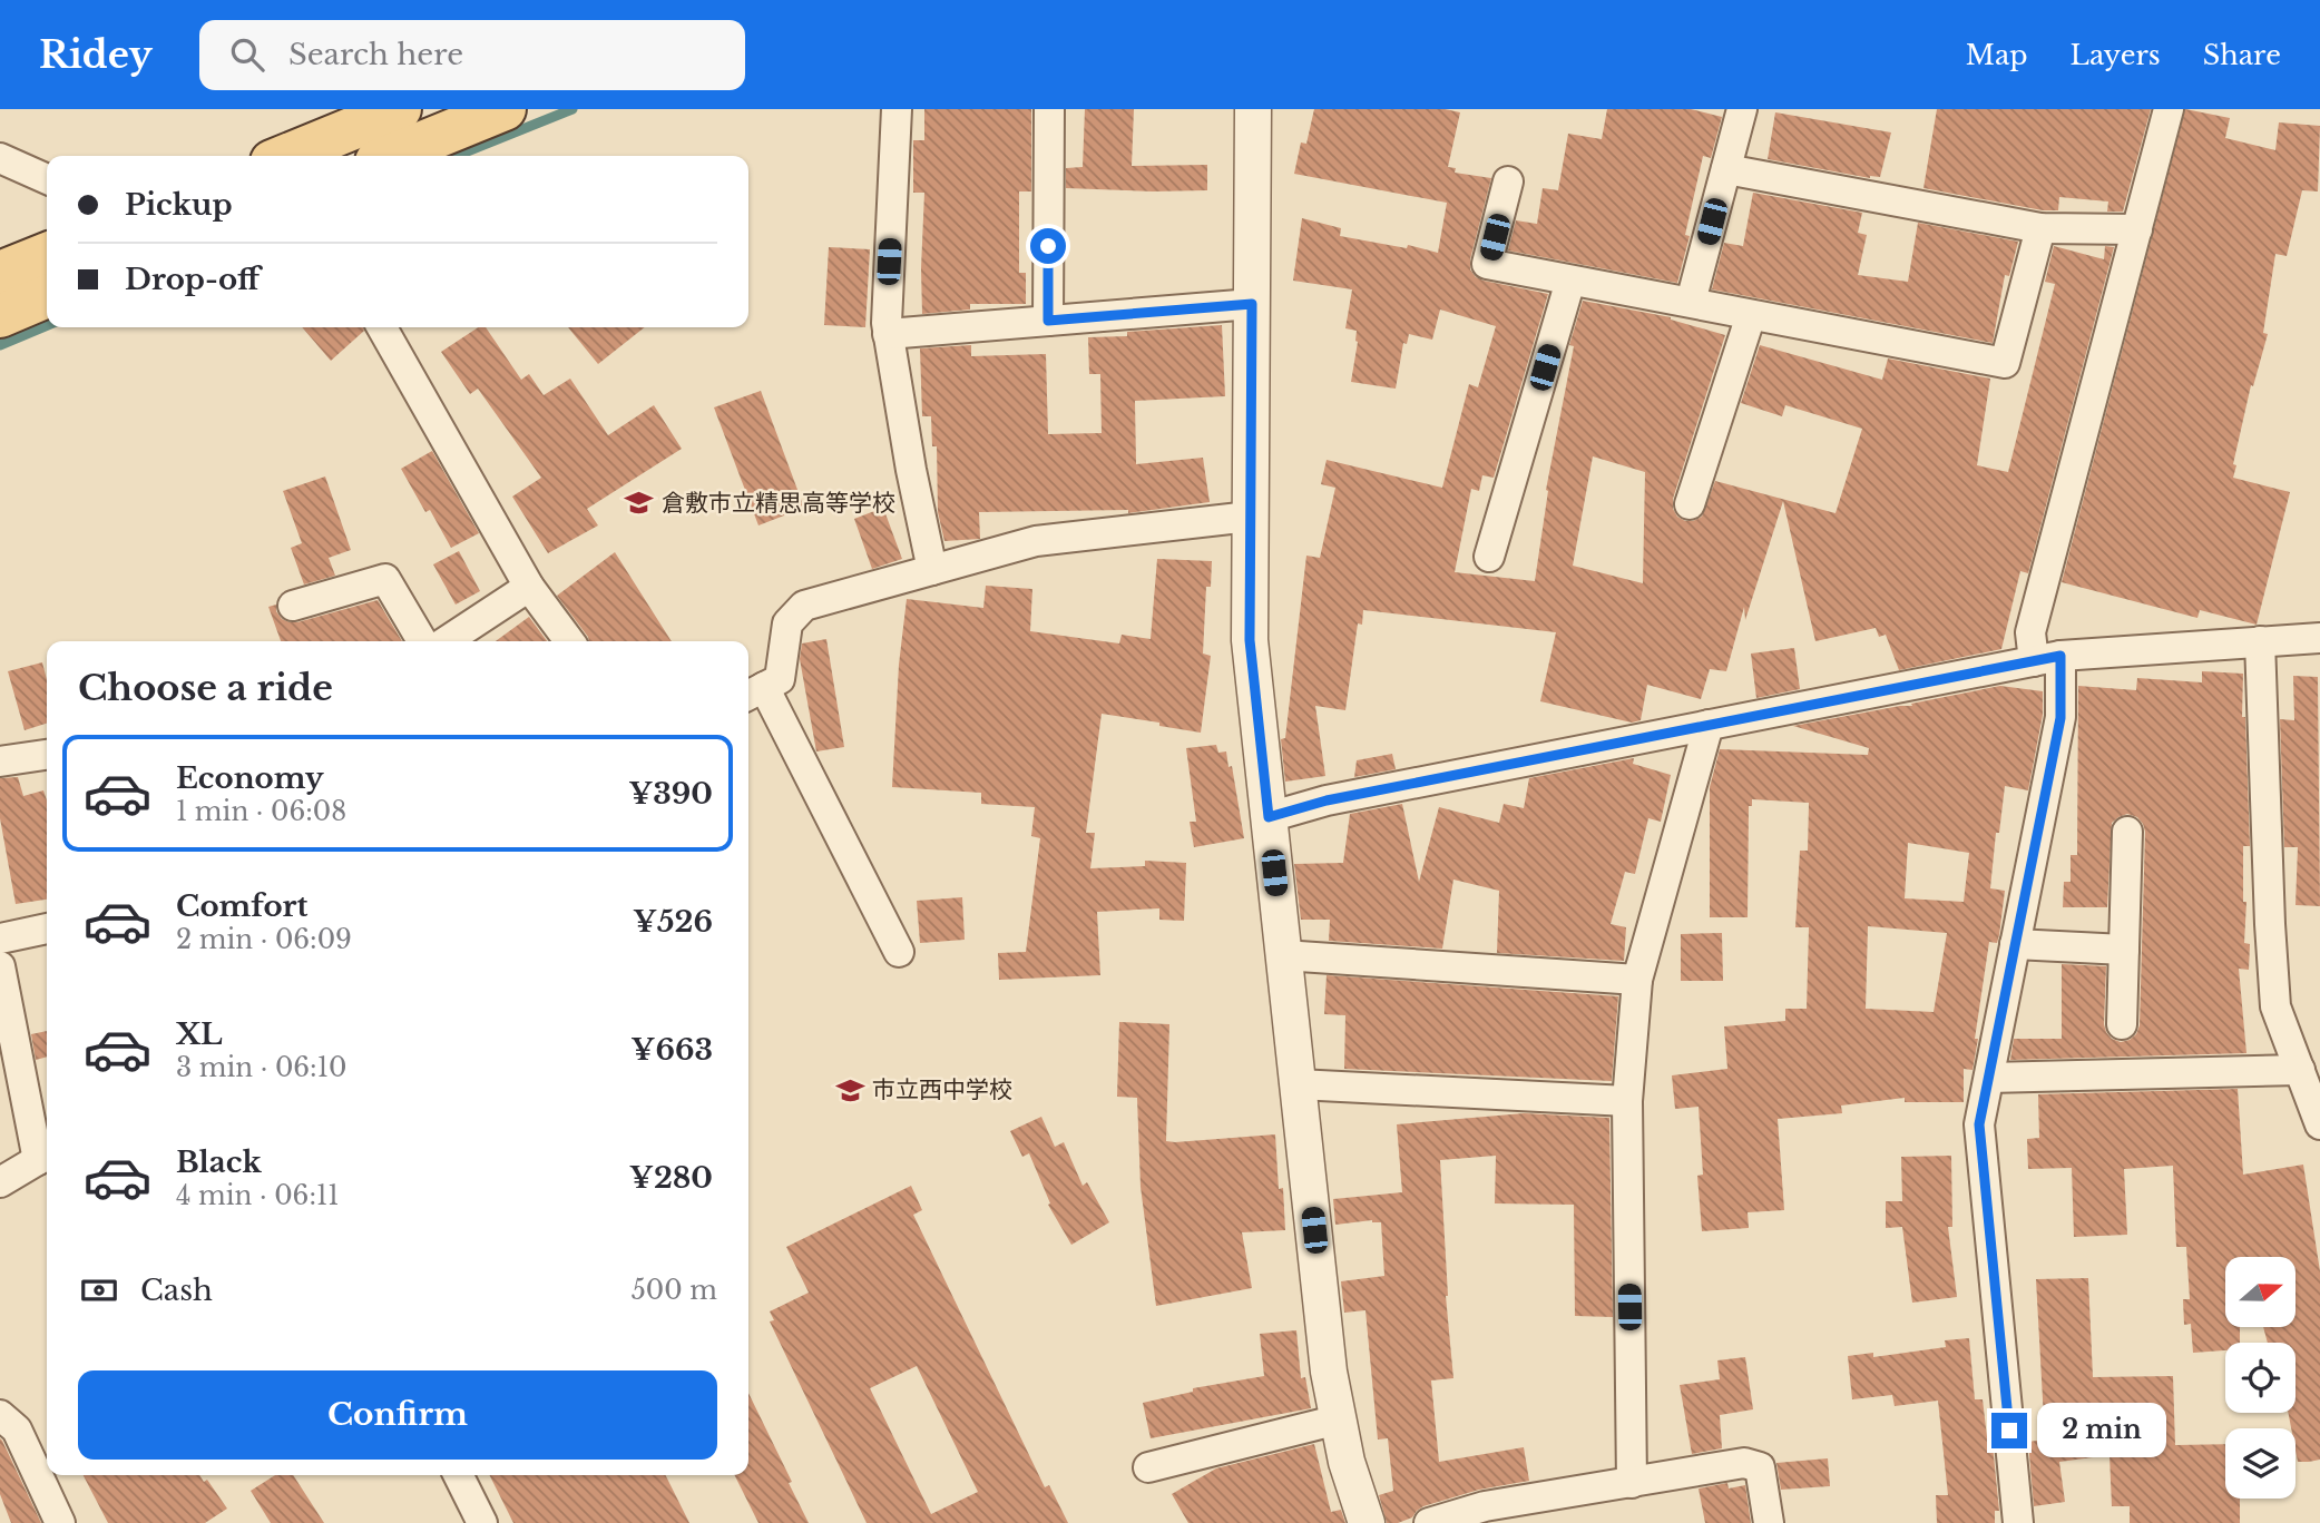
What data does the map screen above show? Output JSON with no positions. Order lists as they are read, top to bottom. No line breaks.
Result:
{"places":{"school or university":["倉敷市立精思高等学校","市立西中学校"]},"north":"right","page":{"header":"Ridey","search":"Search here","nav":["Map","Layers","Share"],"banner":["Pickup","Drop-off"],"heading":"Choose a ride","list":[{"name":"Economy","note":"1 min · 06:08","value":"¥390"},{"name":"Comfort","note":"2 min · 06:09","value":"¥526"},{"name":"XL","note":"3 min · 06:10","value":"¥663"},{"name":"Black","note":"4 min · 06:11","value":"¥280"}],"pay":["Cash","500 m"],"buttons":"Confirm","bubble":"2 min"}}
